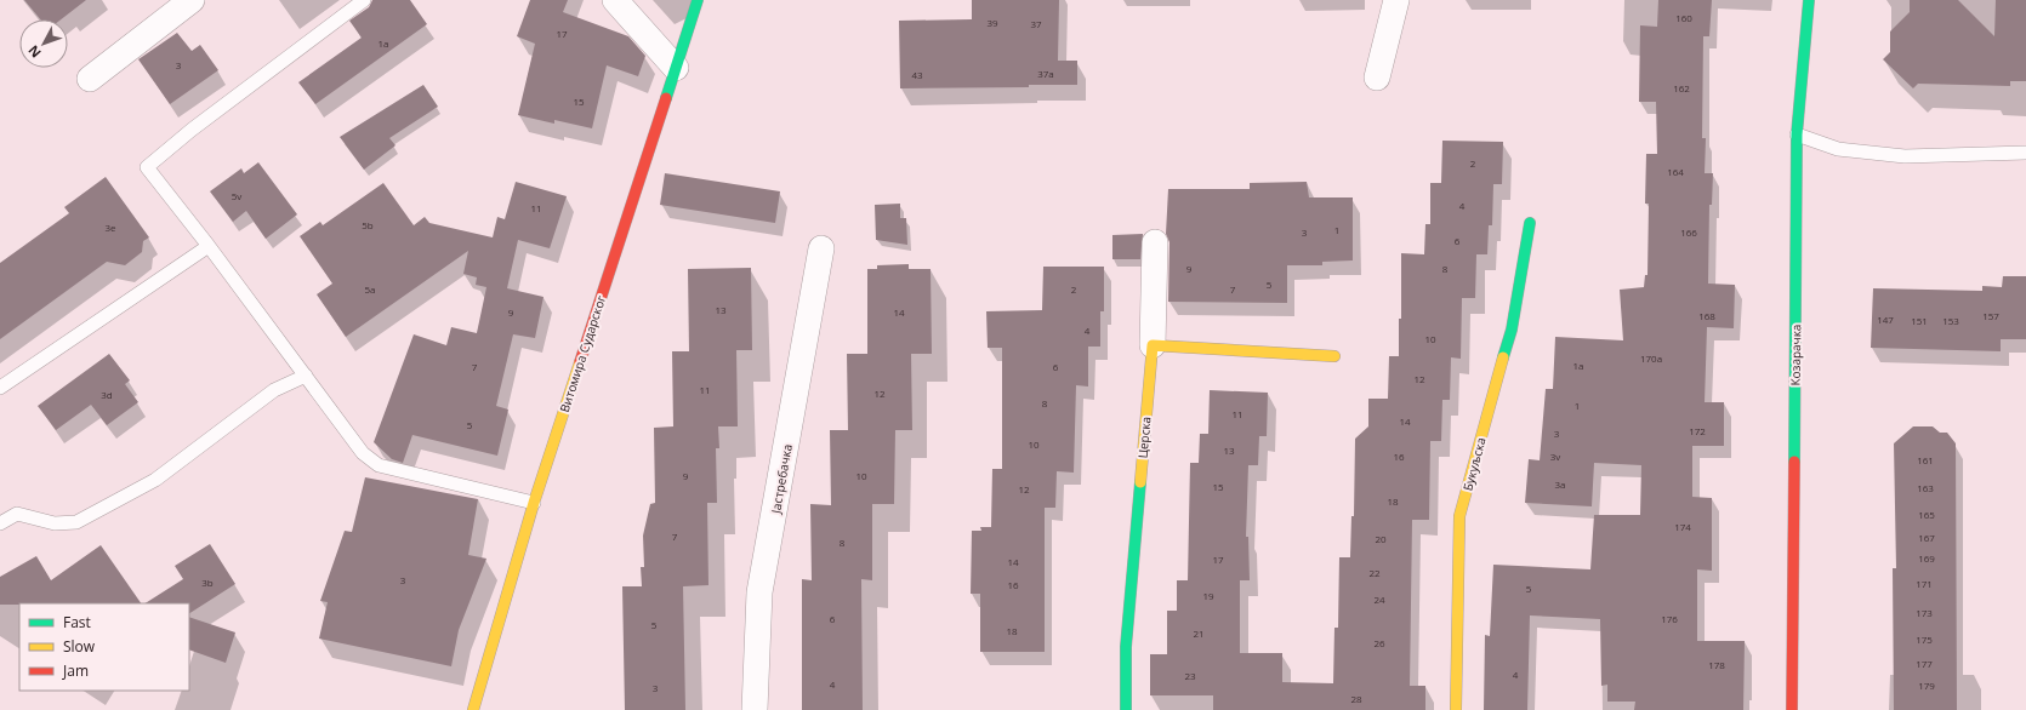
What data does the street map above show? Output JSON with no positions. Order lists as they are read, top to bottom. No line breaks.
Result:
{"streets":{"street":["Витомира Сударског","Козарачка","Церска","Букуљска","Јастребачка"]},"house_numbers":["160","39","37","17","1a","3","37a","43","162","15","2","164","5v","4","11","5b","3e","1","3","166","6","9","8","5","5a","2","7","13","9","14","168","157","147","151","153","4","10","170a","1a","7","6","12","11","12","3d","8","1","11","14","5","172","3","10","13","16","3v","161","9","10","3a","15","163","12","18","165","174","7","167","20","8","169","17","14","22","3","3b","171","16","5","19","24","173","6","176","5","18","21","175","26","177","178","4","23","4","179","3","28"],"legend":["Fast","Slow","Jam"],"north":"bottom left"}
